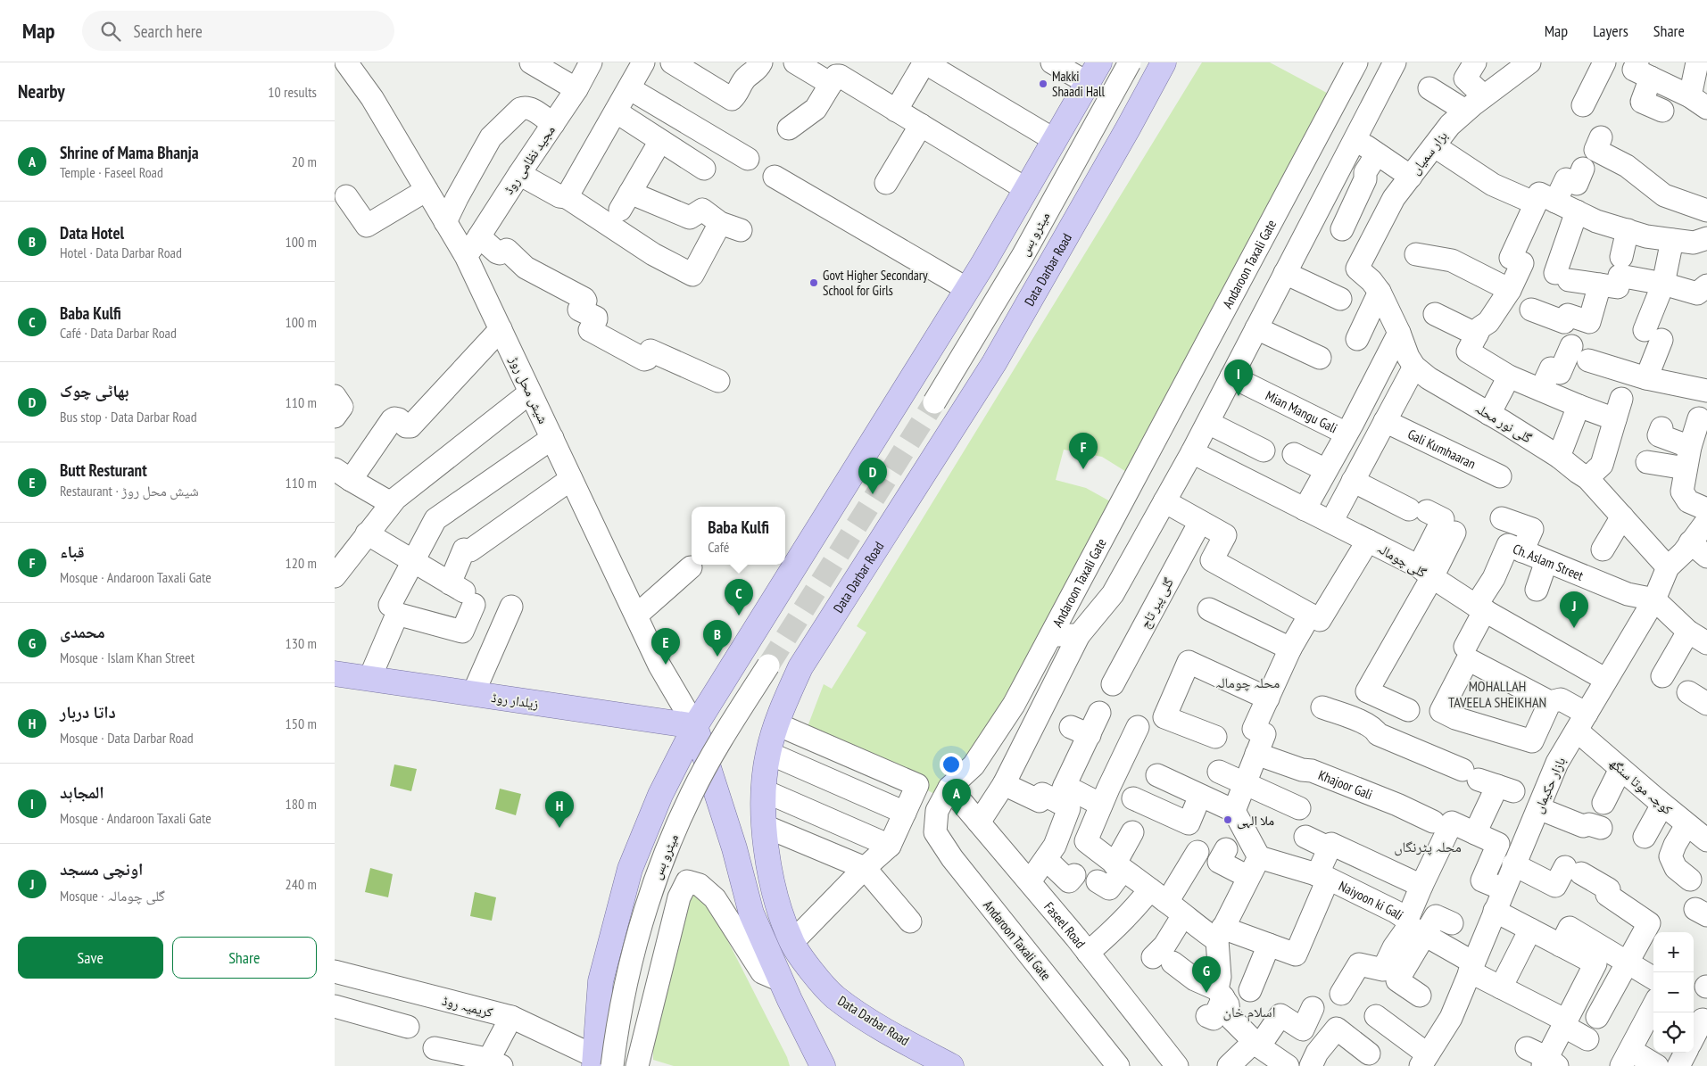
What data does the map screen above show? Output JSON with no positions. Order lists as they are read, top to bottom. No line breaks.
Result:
{"streets":{"main road":["Data Darbar Road","زیلدار روڈ"],"street":["بزار سمیاں","مجید نظامی روڈ","میٹرو بس","Andaroon Taxali Gate","شیش محل روڑ","Mian Mangu Gali","گلی نور محلہ","Gali Kumhaaran","گلی چومالہ","Ch. Aslam Street","گلی پیر تاج","Khajoor Gali","بازار حکیماں","کوچہ موتا سنگھ","Naiyoon ki Gali","Faseel Road","کریمیہ روڈ"]},"crossings":[["بزار سمیاں","گلی نور محلہ"],["مجید نظامی روڈ","شیش محل روڑ"],["میٹرو بس","کریمیہ روڈ"],["Andaroon Taxali Gate","Faseel Road"],["شیش محل روڑ","زیلدار روڈ"],["Mian Mangu Gali","Gali Kumhaaran"],["گلی نور محلہ","بازار حکیماں"],["گلی چومالہ","Ch. Aslam Street"],["گلی چومالہ","بازار حکیماں"],["Ch. Aslam Street","بازار حکیماں"],["بازار حکیماں","کوچہ موتا سنگھ"],["بازار حکیماں","Naiyoon ki Gali"]],"districts":["محلہ چومالہ","MOHALLAH TAVEELA SHEIKHAN","محلہ پٹرنگاں","اسلام خان"],"places":["Makki Shaadi Hall","Govt Higher Secondary School for Girls","ملا الہی"],"page":{"header":"Map","search":"Search here","nav":["Map","Layers","Share"],"heading":["Nearby","10 results"],"list":[{"mark":"A","name":"Shrine of Mama Bhanja","note":"Temple · Faseel Road","value":"20 m"},{"mark":"B","name":"Data Hotel","note":"Hotel · Data Darbar Road","value":"100 m"},{"mark":"C","name":"Baba Kulfi","note":"Café · Data Darbar Road","value":"100 m"},{"mark":"D","name":"بھاٹی چوک","note":"Bus stop · Data Darbar Road","value":"110 m"},{"mark":"E","name":"Butt Resturant","note":"Restaurant · شیش محل روڑ","value":"110 m"},{"mark":"F","name":"قباء","note":"Mosque · Andaroon Taxali Gate","value":"120 m"},{"mark":"G","name":"محمدی","note":"Mosque · Islam Khan Street","value":"130 m"},{"mark":"H","name":"داتا دربار","note":"Mosque · Data Darbar Road","value":"150 m"},{"mark":"I","name":"المجاہد","note":"Mosque · Andaroon Taxali Gate","value":"180 m"},{"mark":"J","name":"اونچی مسجد","note":"Mosque · گلی چومالہ","value":"240 m"}],"pins":["I","F","D","C","J","B","E","A","H","G"],"popup":["Baba Kulfi","Café"],"buttons":["Save","Share"],"map_buttons":["+","−"]}}
